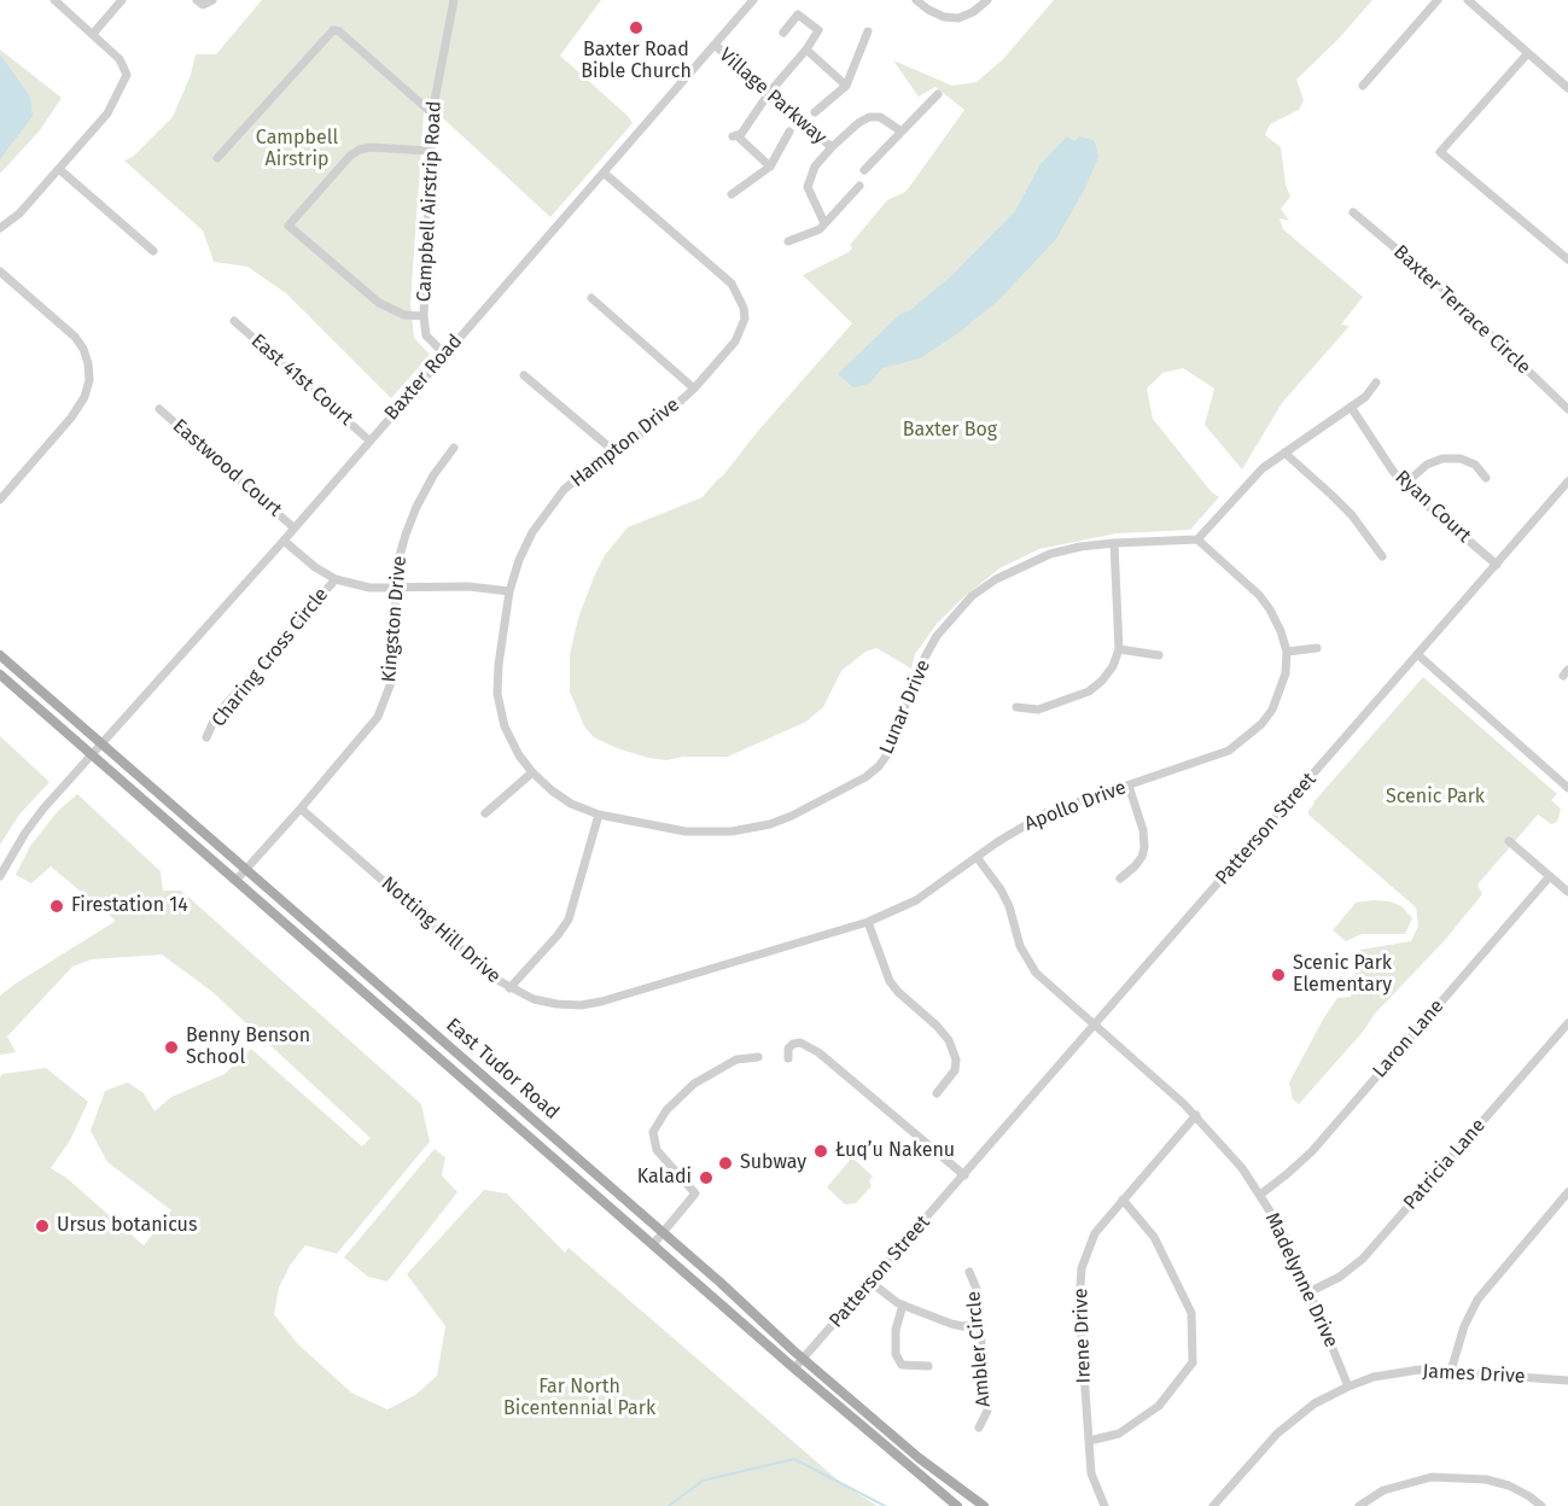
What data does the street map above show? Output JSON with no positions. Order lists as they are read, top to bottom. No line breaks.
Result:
{"streets":{"main road":["East Tudor Road"],"street":["Village Parkway","Campbell Airstrip Road","Baxter Terrace Circle","Baxter Road","East 41st Court","Hampton Drive","Eastwood Court","Ryan Court","Kingston Drive","Charing Cross Circle","Lunar Drive","Apollo Drive","Patterson Street","Notting Hill Drive","Laron Lane","Patricia Lane","Madelynne Drive","Irene Drive","Ambler Circle","James Drive"]},"crossings":[["Village Parkway","Baxter Road"],["Campbell Airstrip Road","Baxter Road"],["Baxter Road","East 41st Court"],["Baxter Road","Hampton Drive"],["Baxter Road","Eastwood Court"],["Baxter Road","East Tudor Road"],["Hampton Drive","Lunar Drive"],["Ryan Court","Patterson Street"],["Kingston Drive","Notting Hill Drive"],["Kingston Drive","East Tudor Road"],["Apollo Drive","Notting Hill Drive"],["Apollo Drive","Madelynne Drive"],["Patterson Street","East Tudor Road"],["Patterson Street","Madelynne Drive"],["Laron Lane","Madelynne Drive"],["Patricia Lane","Madelynne Drive"],["Madelynne Drive","Irene Drive"],["Madelynne Drive","James Drive"]],"parks":["Campbell Airstrip","Baxter Bog","Scenic Park","Far North Bicentennial Park"],"places":["Baxter Road Bible Church","Firestation 14","Scenic Park Elementary","Benny Benson School","Łuq’u Nakenu","Subway","Kaladi","Ursus botanicus"]}
